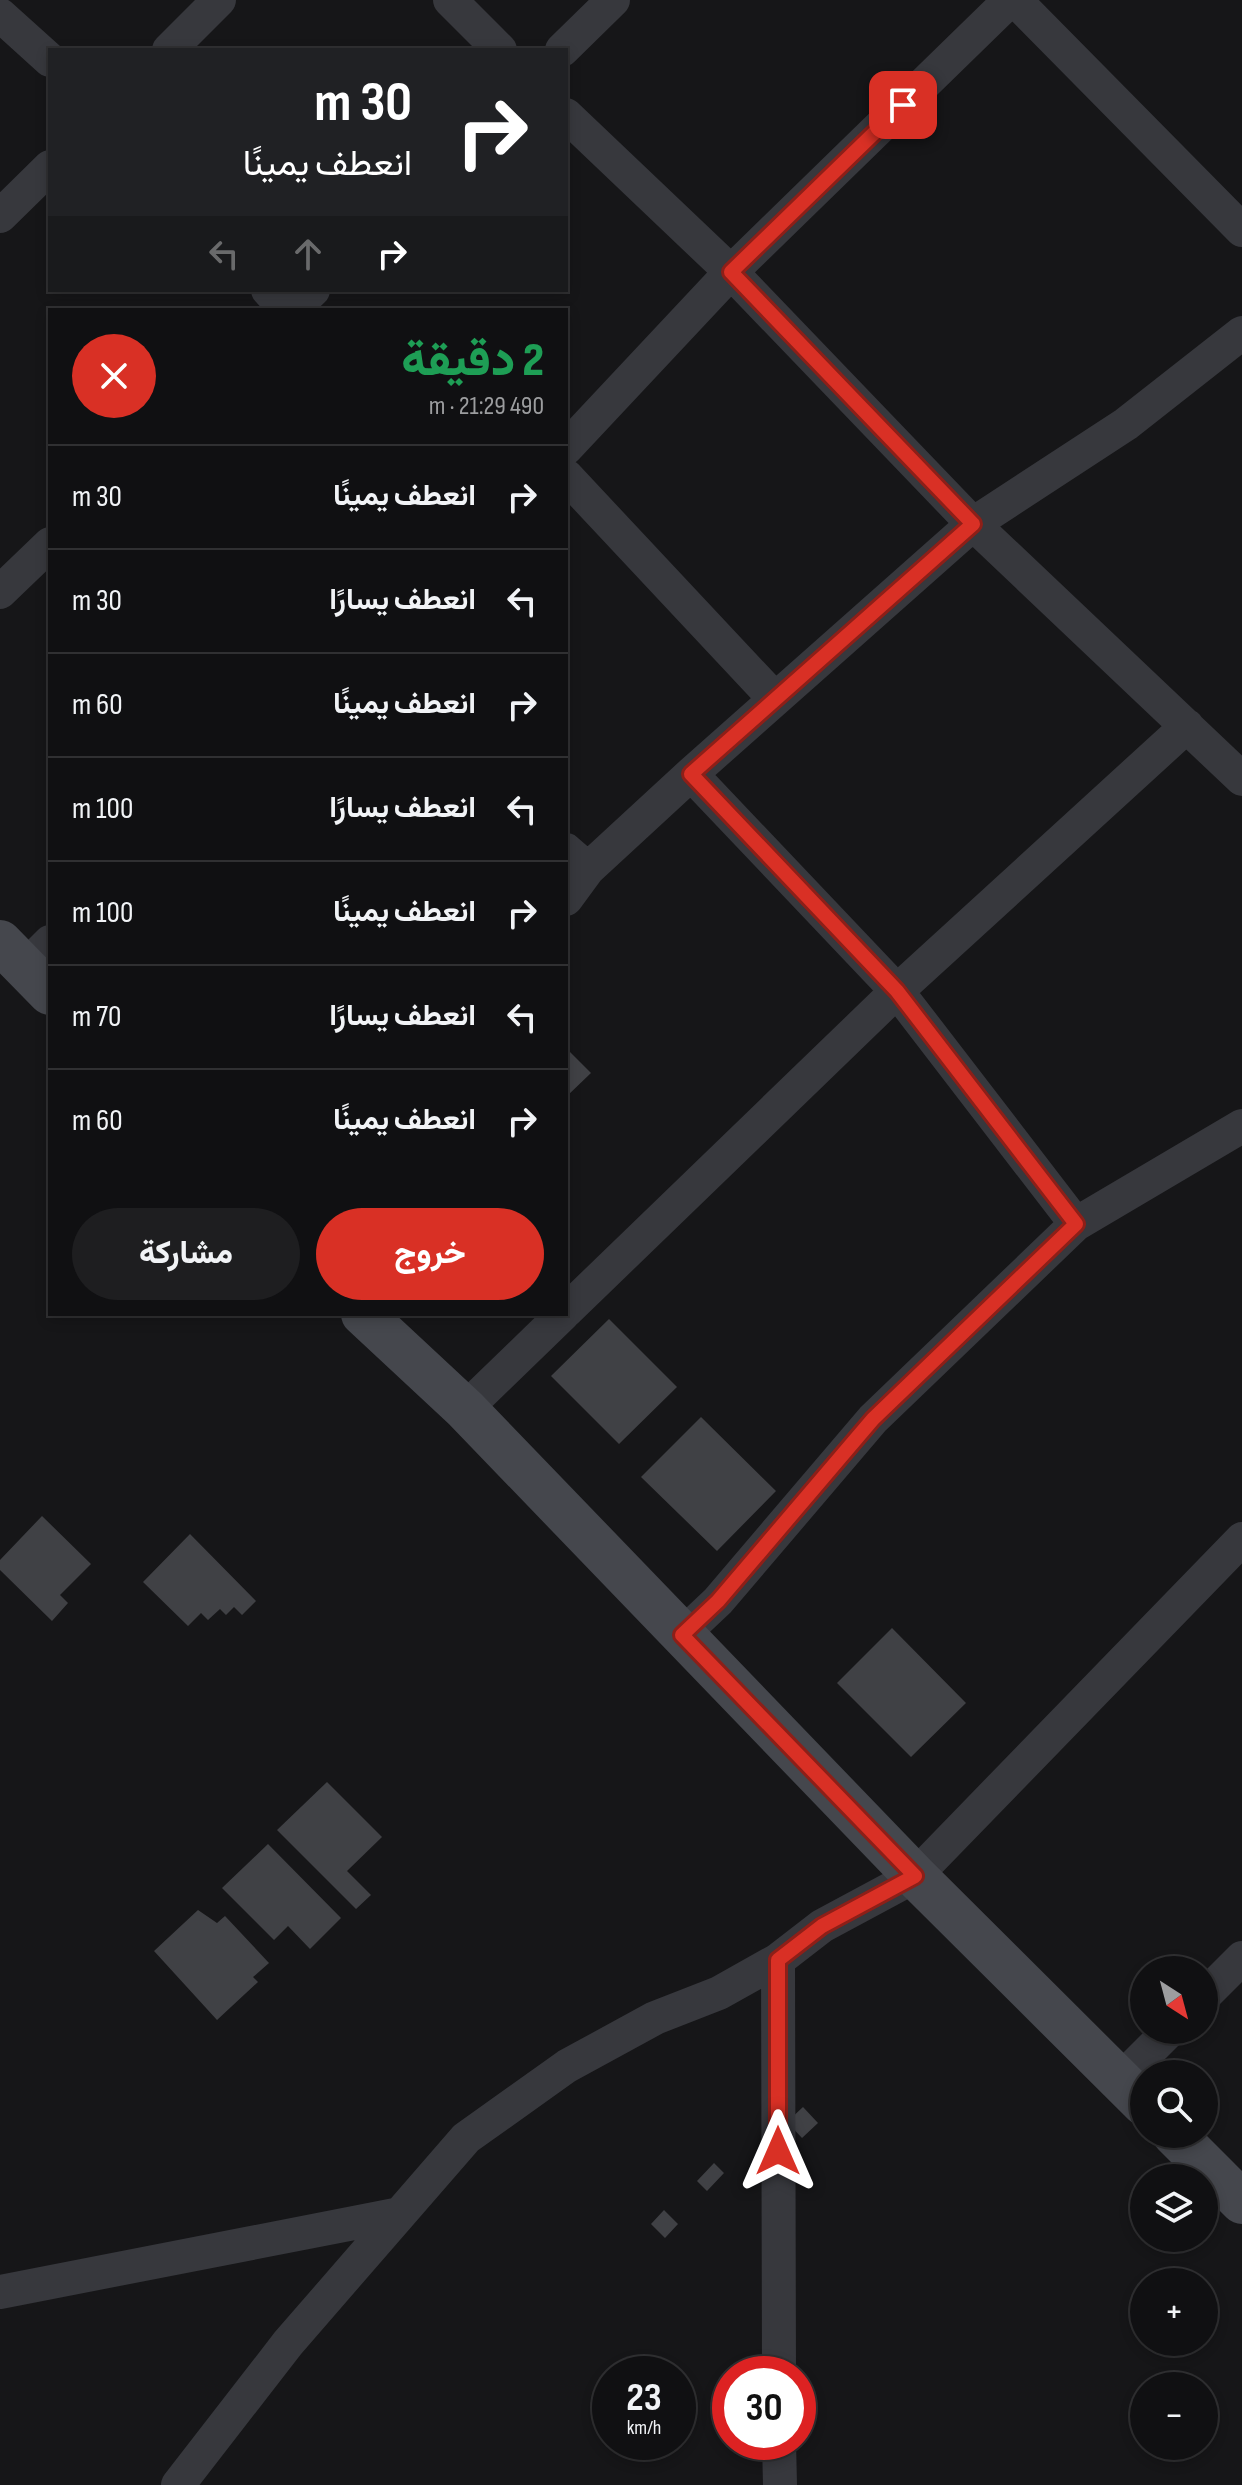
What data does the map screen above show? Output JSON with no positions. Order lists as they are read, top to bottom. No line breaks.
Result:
{"north":"bottom right","page":{"turn":["30 m","انعطف يمينًا"],"heading":["2 دقيقة","490 m · 21:29"],"list":[{"name":"انعطف يمينًا","value":"30 m"},{"name":"انعطف يسارًا","value":"30 m"},{"name":"انعطف يمينًا","value":"60 m"},{"name":"انعطف يسارًا","value":"100 m"},{"name":"انعطف يمينًا","value":"100 m"},{"name":"انعطف يسارًا","value":"70 m"},{"name":"انعطف يمينًا","value":"60 m"}],"buttons":["خروج","مشاركة"],"map_buttons":["+","−"],"speed":"23 km/h","limit":"30"}}
